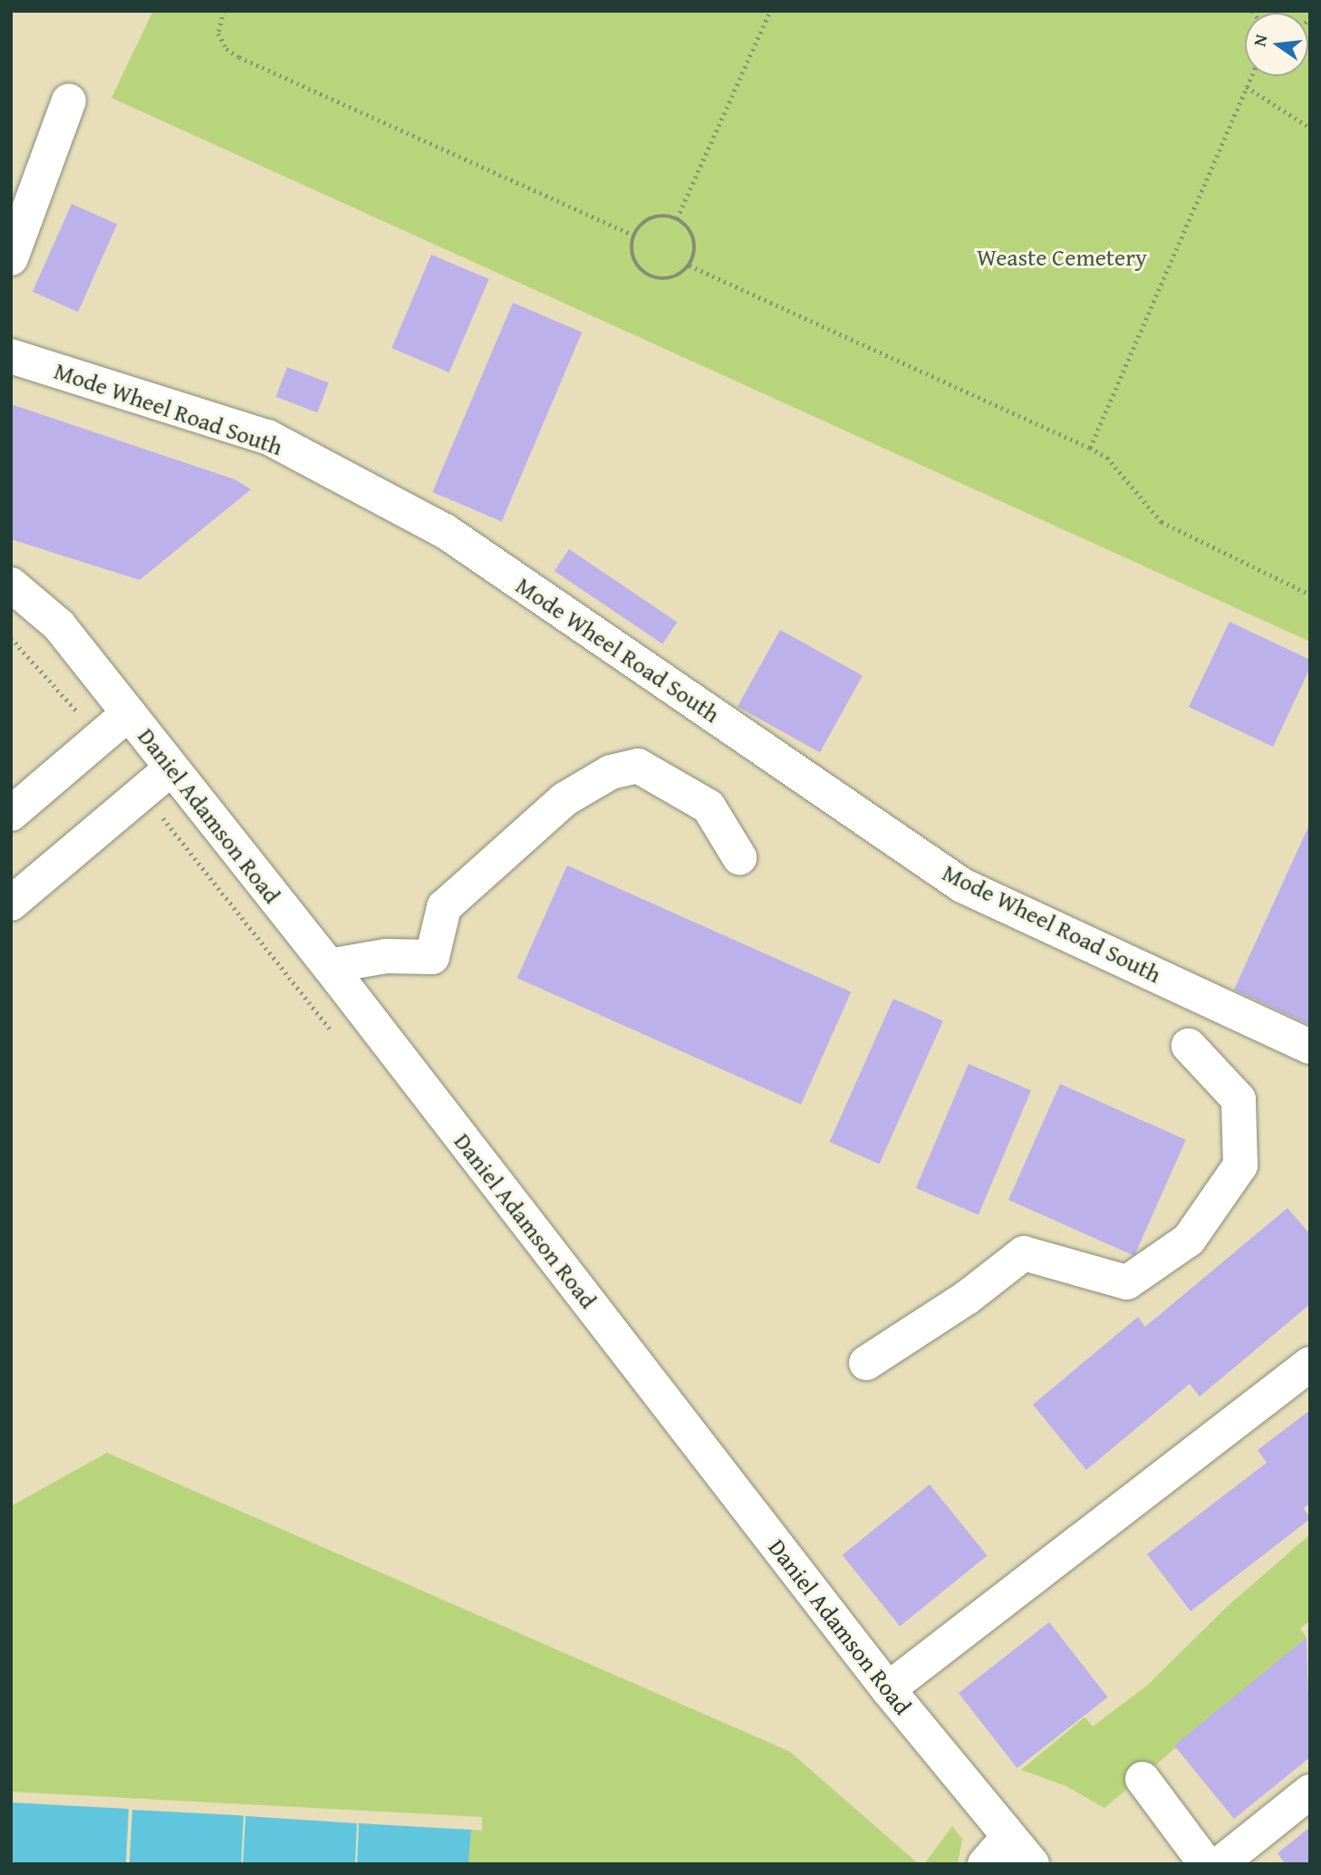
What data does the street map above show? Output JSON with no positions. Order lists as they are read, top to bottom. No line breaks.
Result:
{"streets":{"street":["Mode Wheel Road South","Daniel Adamson Road"]},"parks":["Weaste Cemetery"],"north":"left"}
